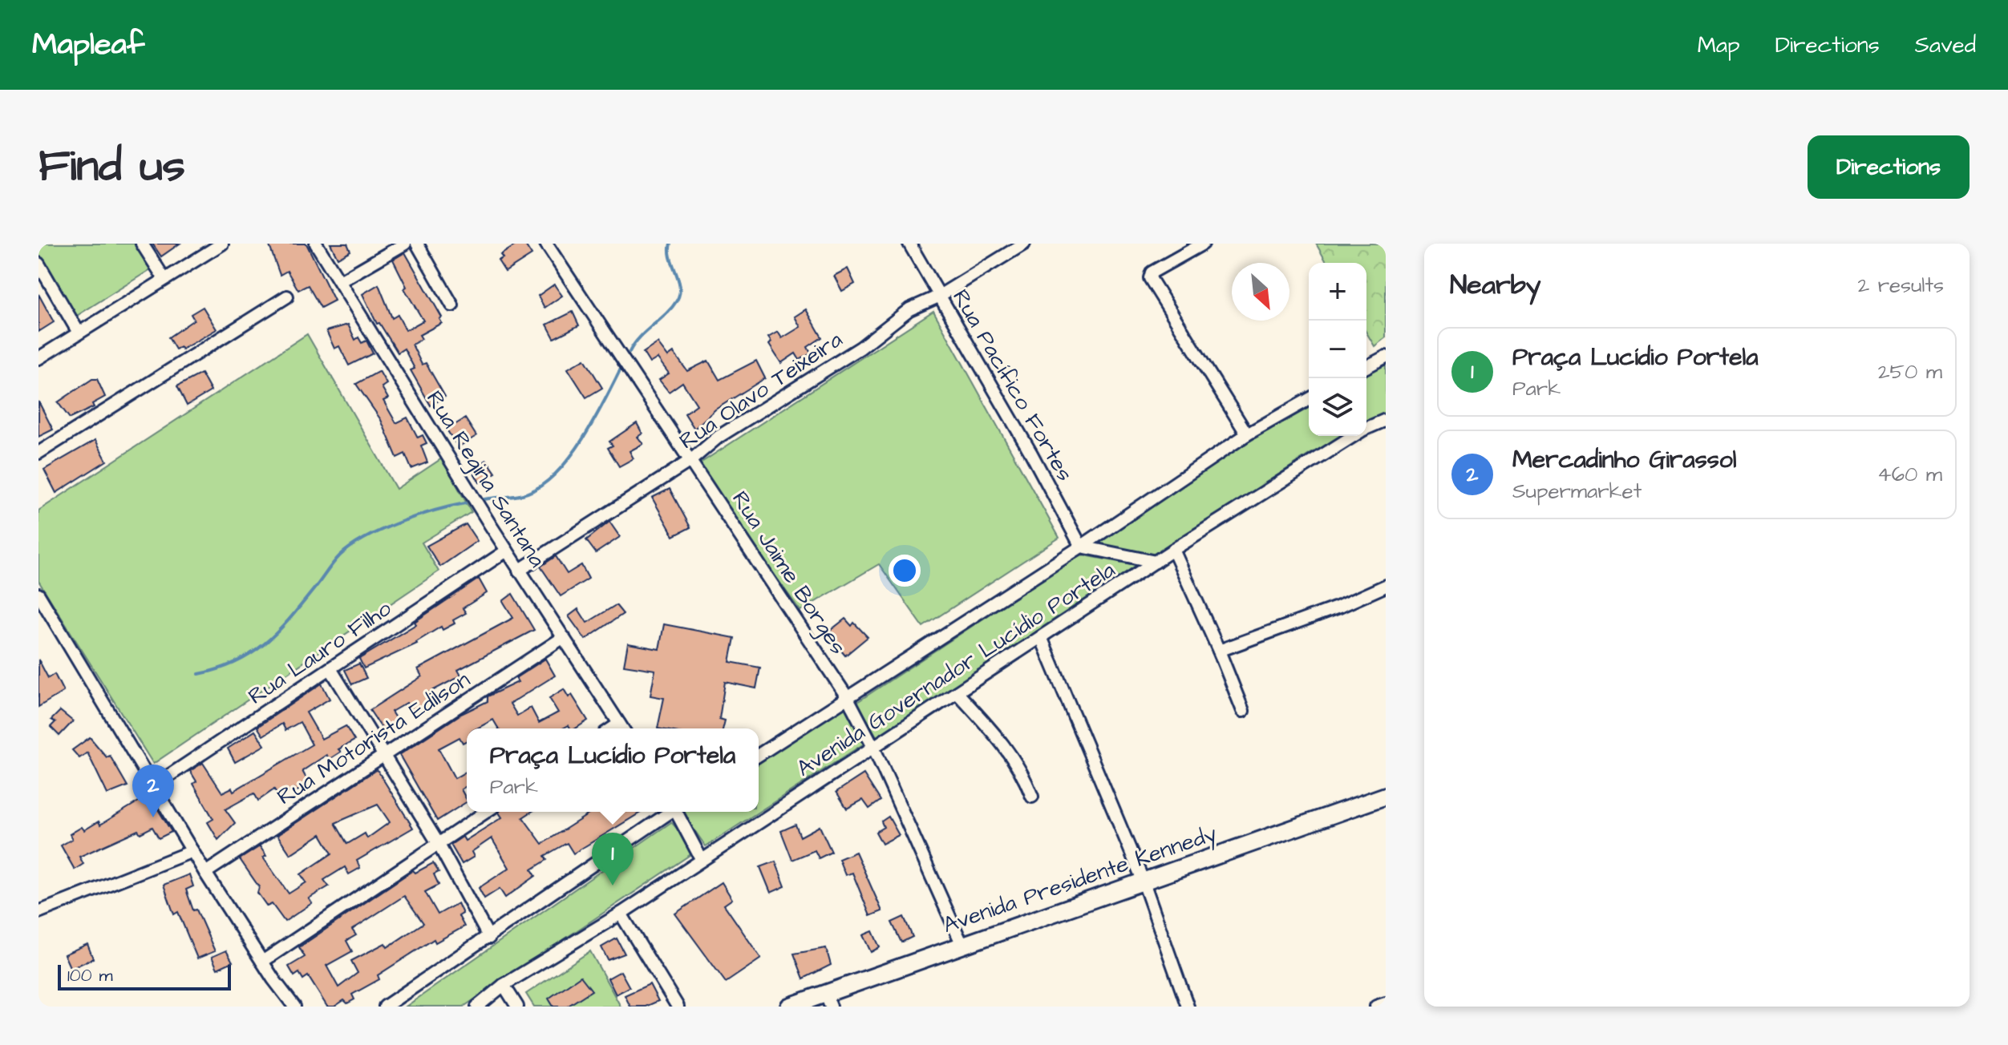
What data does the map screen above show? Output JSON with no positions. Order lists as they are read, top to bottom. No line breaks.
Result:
{"streets":{"street":["Rua Pacífico Fortes","Rua Olavo Teixeira","Rua Regina Santana","Rua Jaime Borges","Rua Lauro Filho","Avenida Governador Lucídio Portela","Rua Motorista Edilson","Avenida Presidente Kennedy"]},"crossings":[["Rua Pacífico Fortes","Rua Olavo Teixeira"],["Rua Pacífico Fortes","Avenida Governador Lucídio Portela"],["Rua Olavo Teixeira","Rua Regina Santana"],["Rua Olavo Teixeira","Rua Jaime Borges"],["Rua Regina Santana","Rua Lauro Filho"],["Rua Regina Santana","Rua Motorista Edilson"],["Rua Jaime Borges","Avenida Governador Lucídio Portela"],["Rua Jaime Borges","Avenida Presidente Kennedy"]],"scale_bar":"100 m","north":"bottom right","page":{"header":"Mapleaf","nav":["Map","Directions","Saved"],"title":"Find us","buttons":"Directions","heading":["Nearby","2 results"],"map_buttons":["+","−"],"list":[{"mark":"1","name":"Praça Lucídio Portela","note":"Park","value":"250 m"},{"mark":"2","name":"Mercadinho Girassol","note":"Supermarket","value":"460 m"}],"popup":["Praça Lucídio Portela","Park"],"pins":["2","1"],"scale":"100 m"}}
